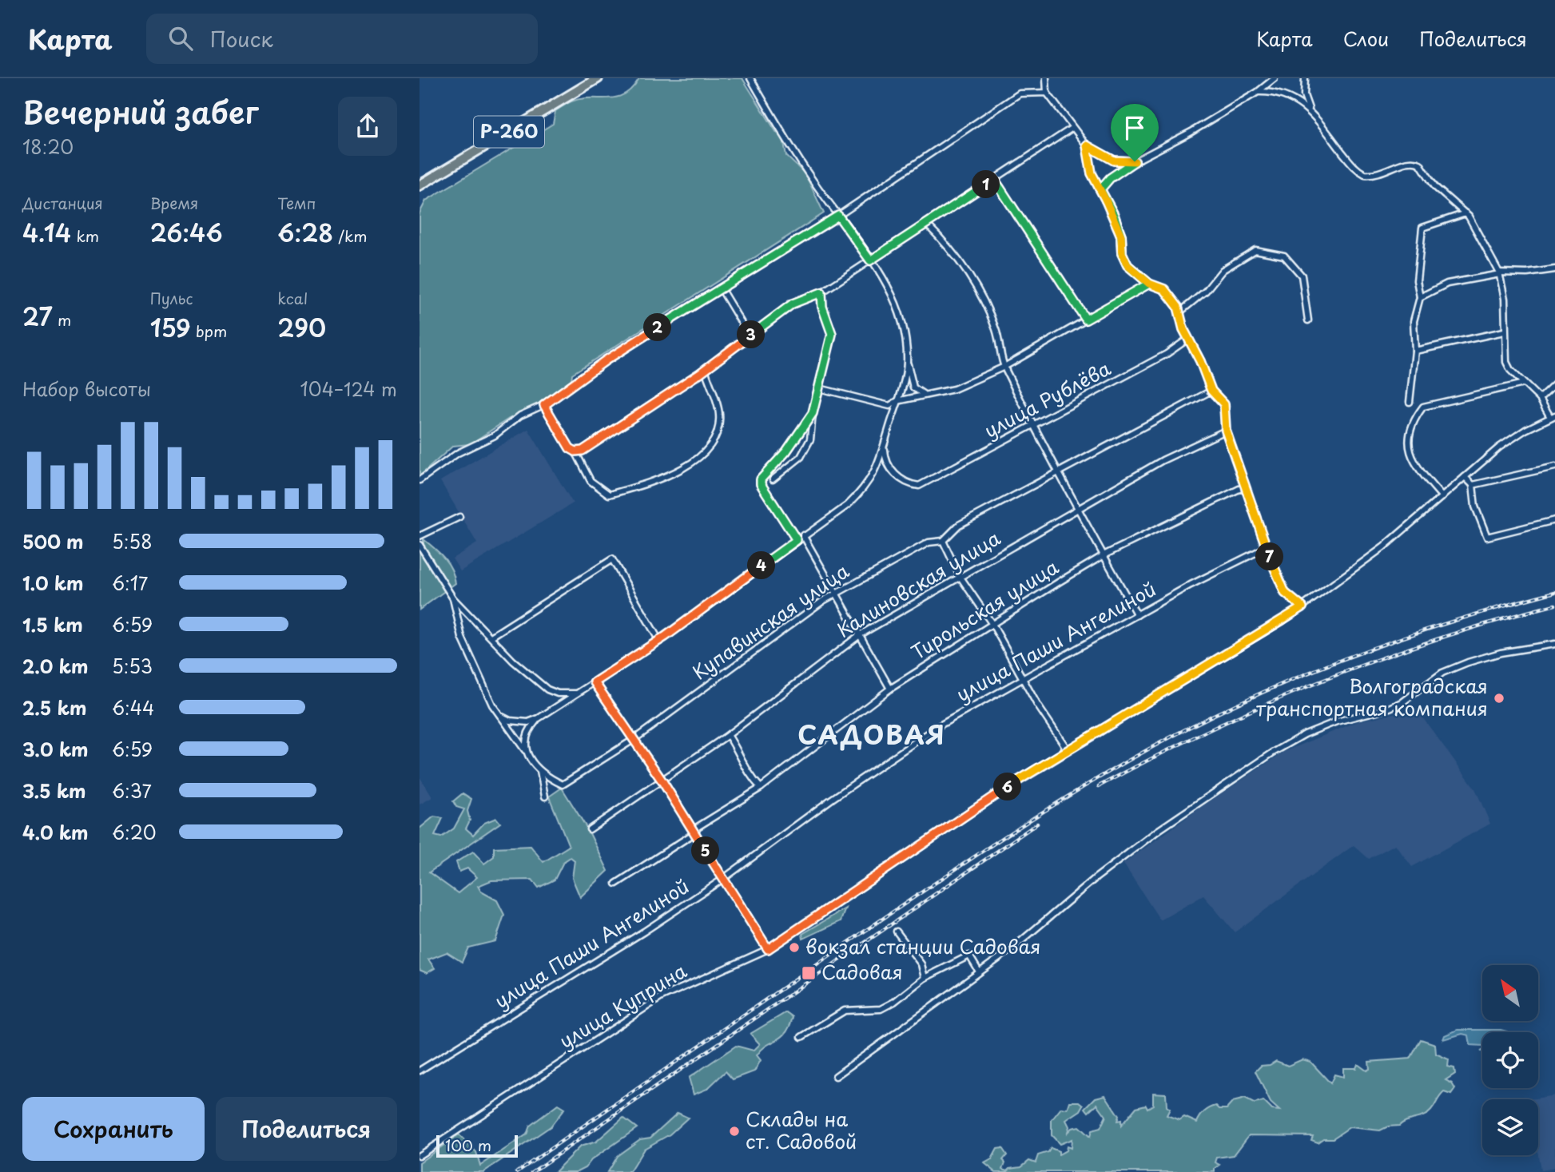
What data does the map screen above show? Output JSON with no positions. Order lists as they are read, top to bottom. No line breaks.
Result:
{"streets":{"highway":["Р-260"],"street":["улица Рублёва","Калиновская улица","Тирольская улица","Купавинская улица","улица Паши Ангелиной","улица Куприна"]},"districts":["САДОВАЯ"],"places":{"other":["Волгоградская транспортная компания","вокзал станции Садовая","Склады на ст. Садовой"],"transit":["Садовая"]},"scale_bar":"100 m","north":"top left","page":{"header":"Карта","search":"Поиск","nav":["Карта","Слои","Поделиться"],"heading":["Вечерний забег","18:20"],"pins":["1","2","3","7","4","6","5"],"stats":[["Дистанция","4.14 km"],["Время","26:46"],["Темп","6:28 /km"],["27 m"],["Пульс","159 bpm"],["kcal","290"]],"chart":["Набор высоты","104–124 m"],"list":[{"name":"500 m","note":"5:58"},{"name":"1.0 km","note":"6:17"},{"name":"1.5 km","note":"6:59"},{"name":"2.0 km","note":"5:53"},{"name":"2.5 km","note":"6:44"},{"name":"3.0 km","note":"6:59"},{"name":"3.5 km","note":"6:37"},{"name":"4.0 km","note":"6:20"}],"buttons":["Сохранить","Поделиться"],"scale":"100 m"}}
